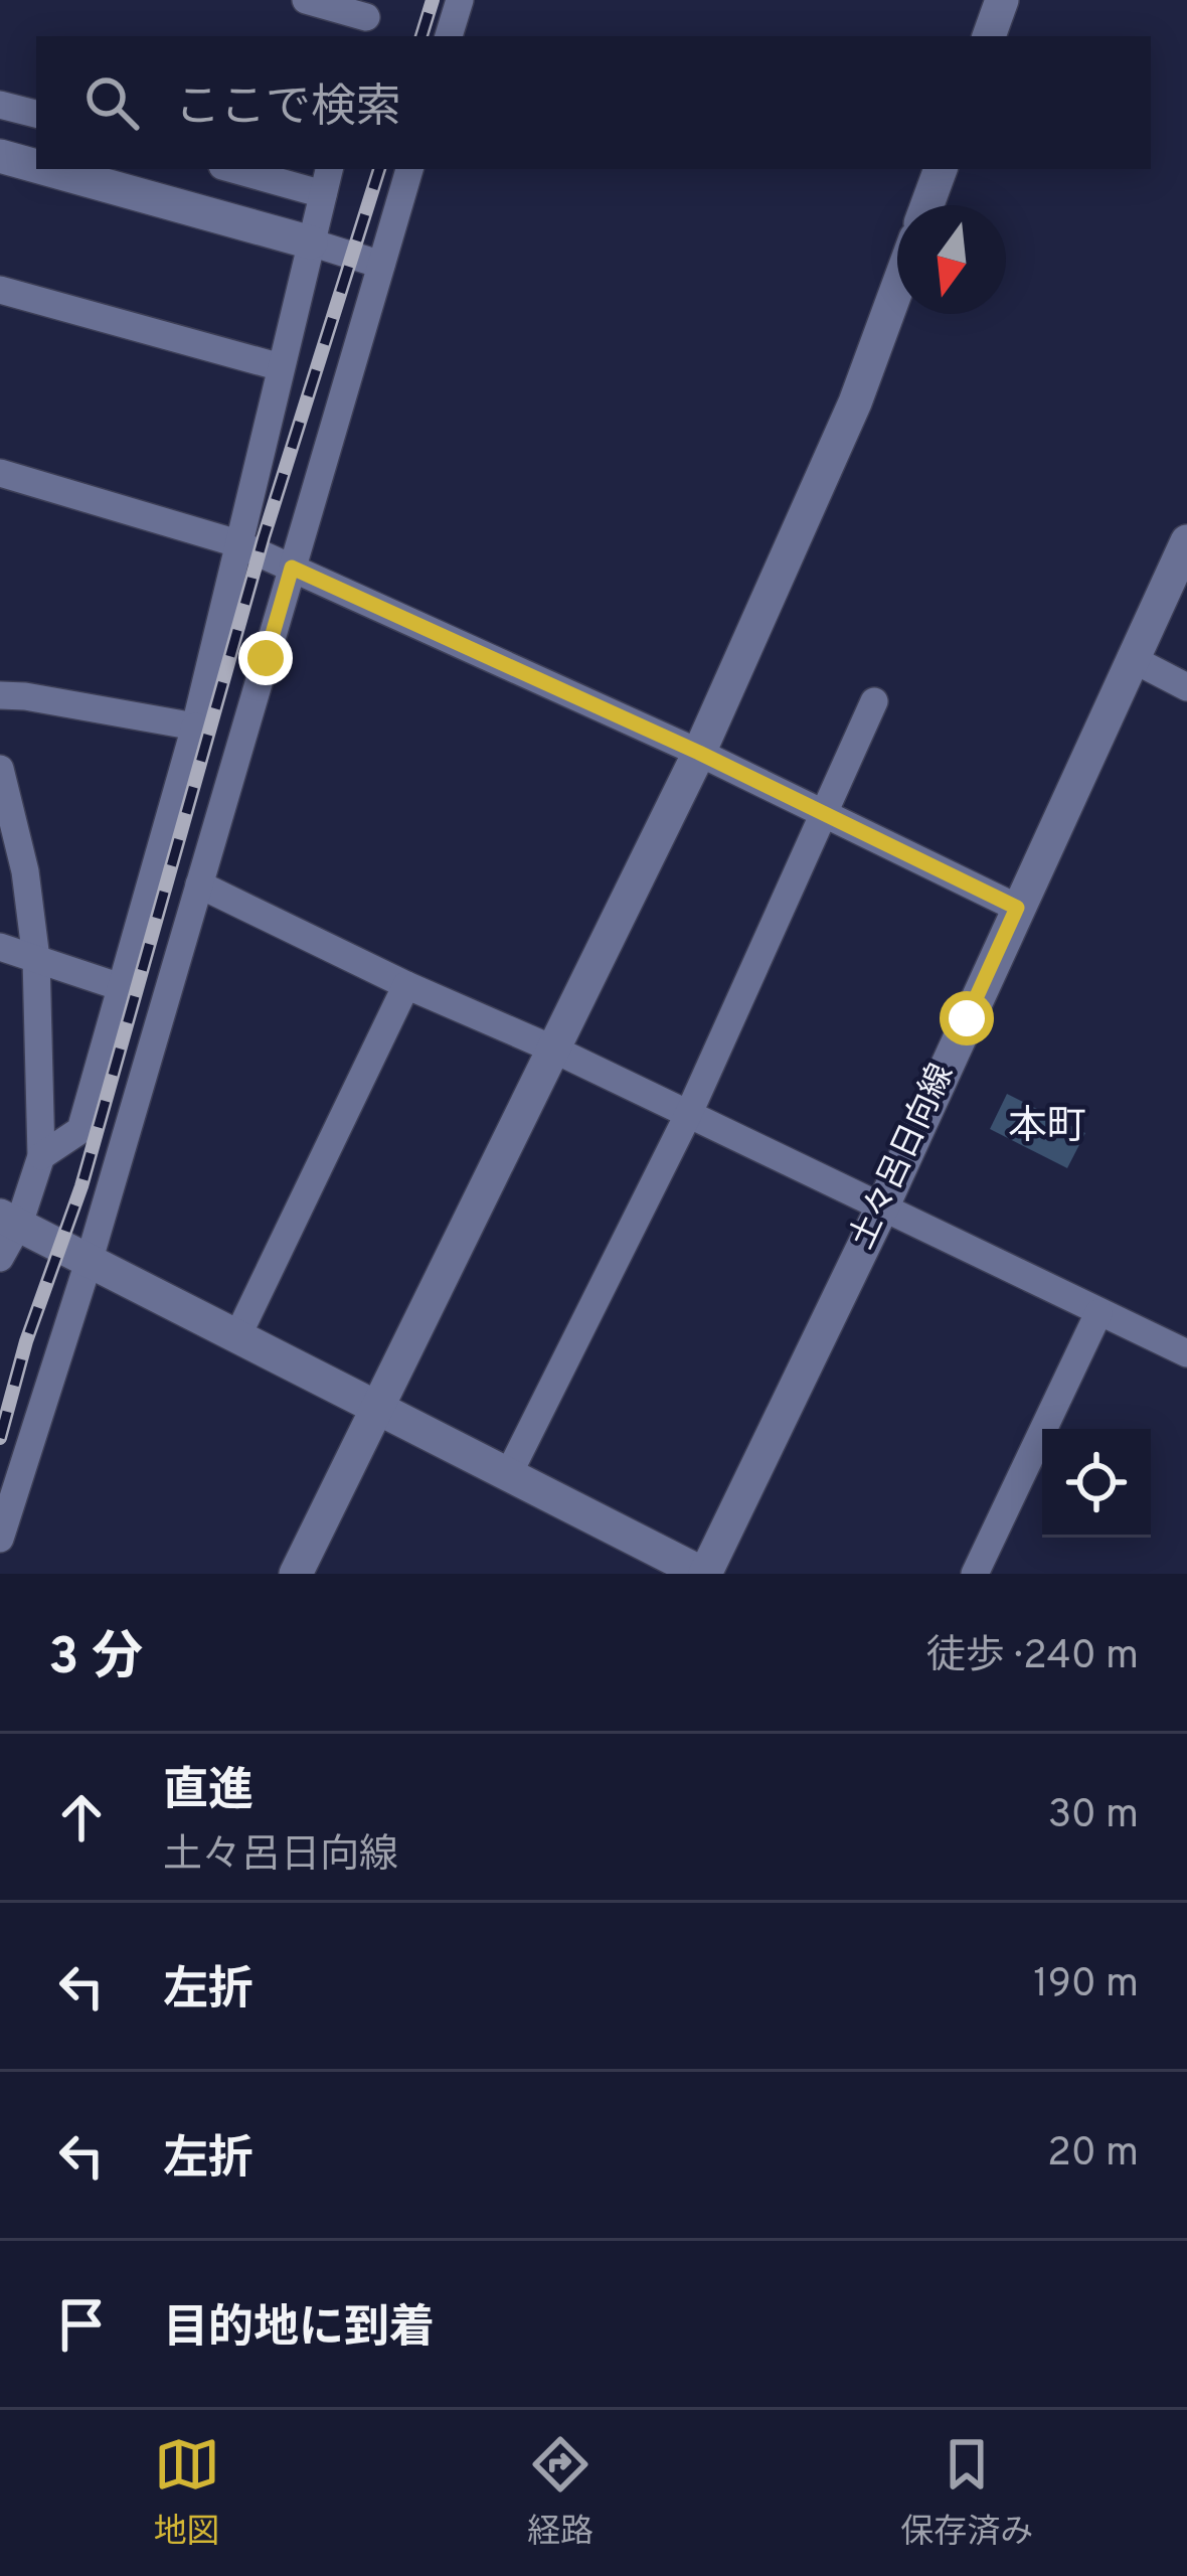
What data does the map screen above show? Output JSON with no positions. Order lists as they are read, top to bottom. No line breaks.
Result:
{"streets":{"street":["土々呂日向線"]},"districts":["本町"],"north":"bottom","page":{"search":"ここで検索","heading":["3 分","徒歩 · 240 m"],"list":[["直進","土々呂日向線","30 m"],["左折","190 m"],["左折","20 m"],"目的地に到着"],"nav":["地図","経路","保存済み"]}}
